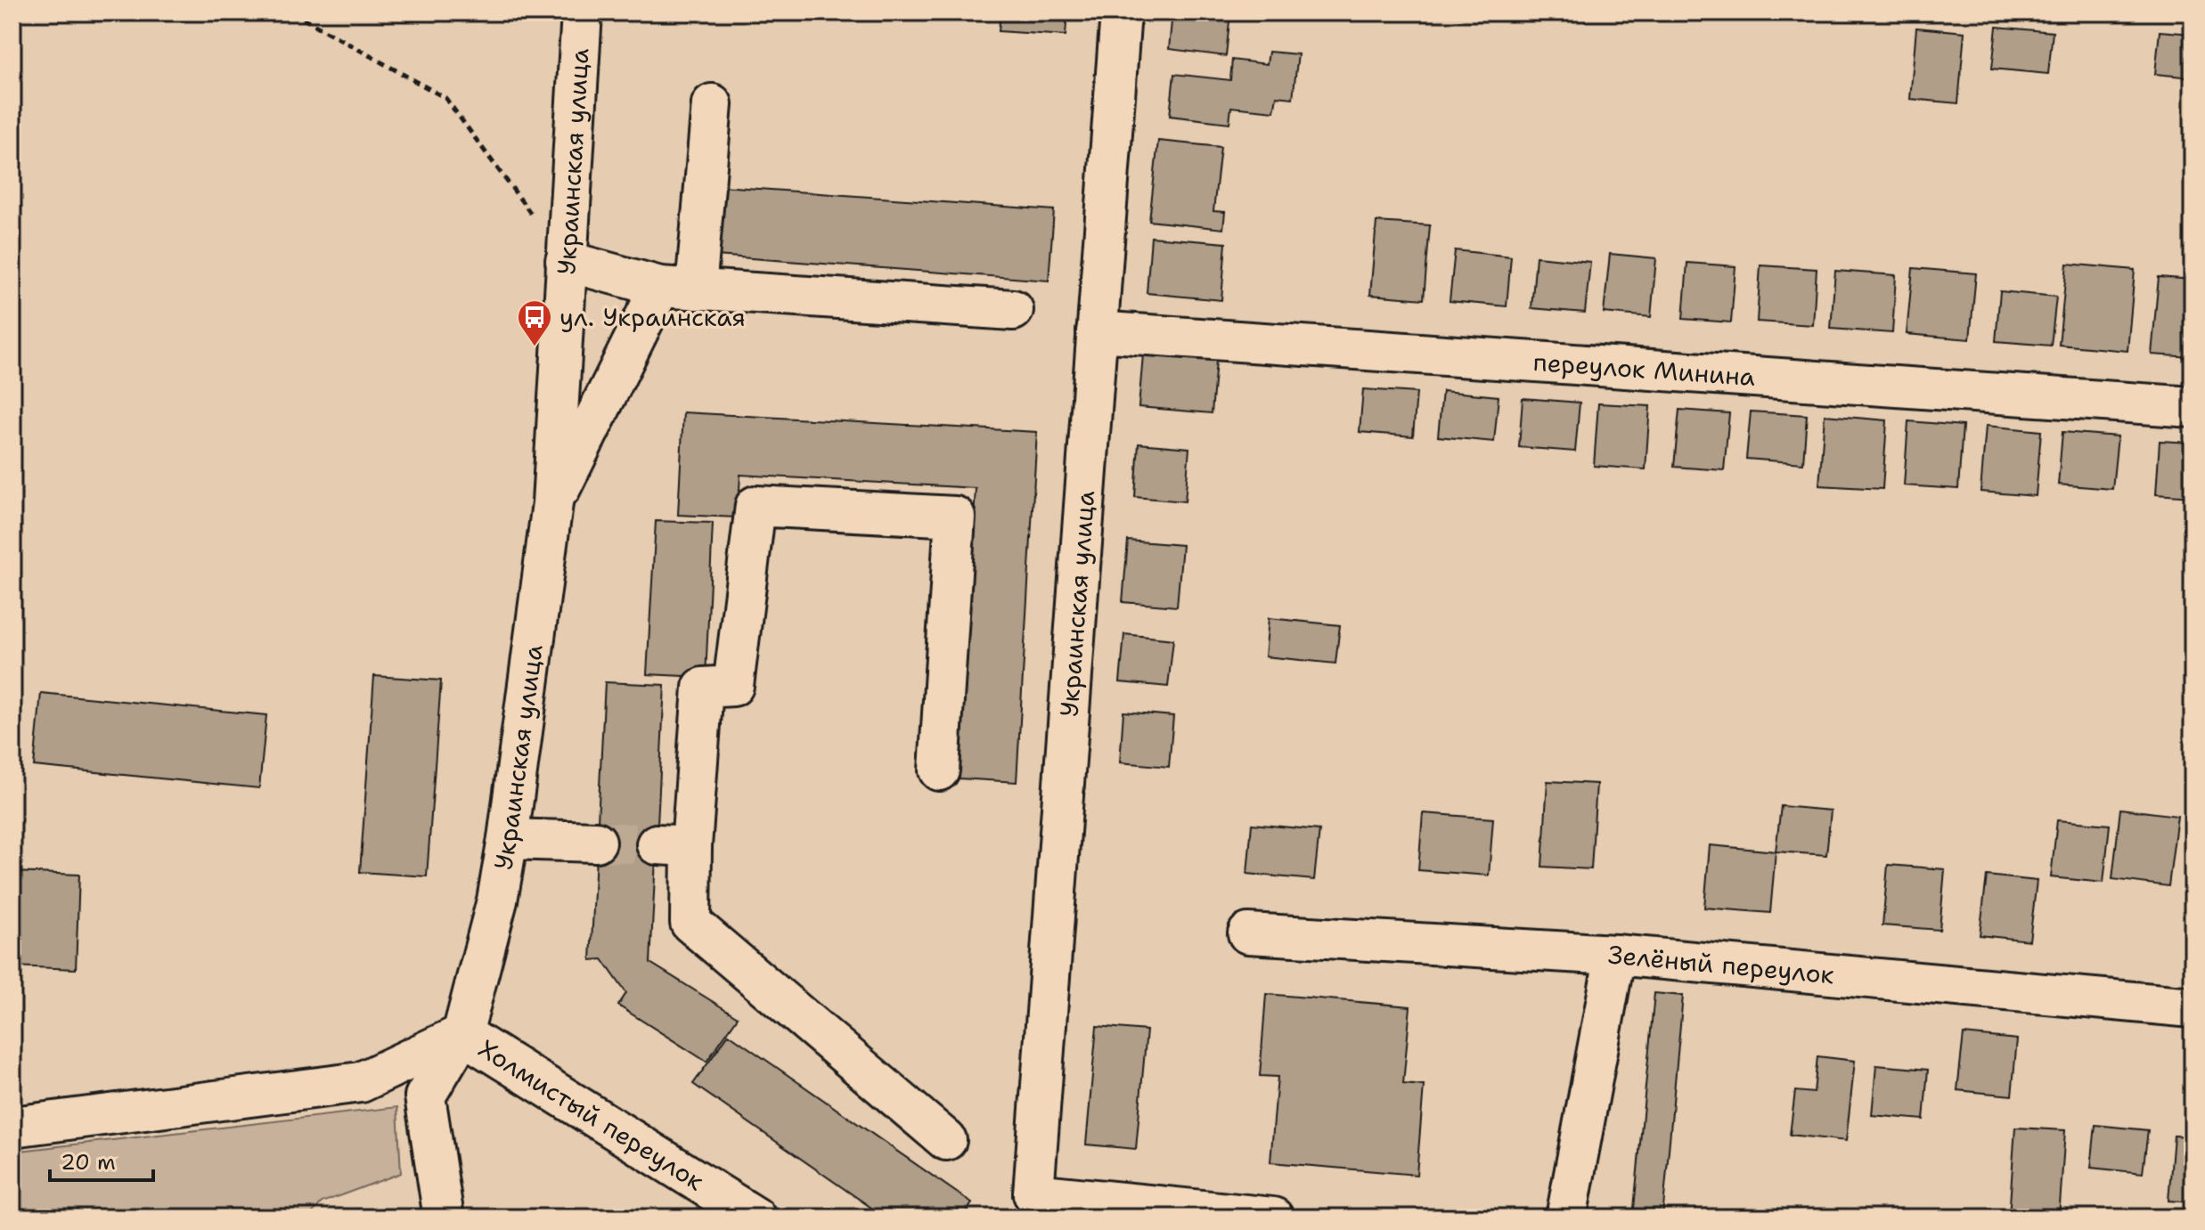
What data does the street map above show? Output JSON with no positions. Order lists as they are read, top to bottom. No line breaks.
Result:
{"streets":{"street":["Украинская улица","переулок Минина","Зелёный переулок","Холмистый переулок"]},"crossings":[["Украинская улица","переулок Минина"],["Украинская улица","Холмистый переулок"]],"places":{"bus stop":["ул. Украинская"]},"scale_bar":"20 m"}
